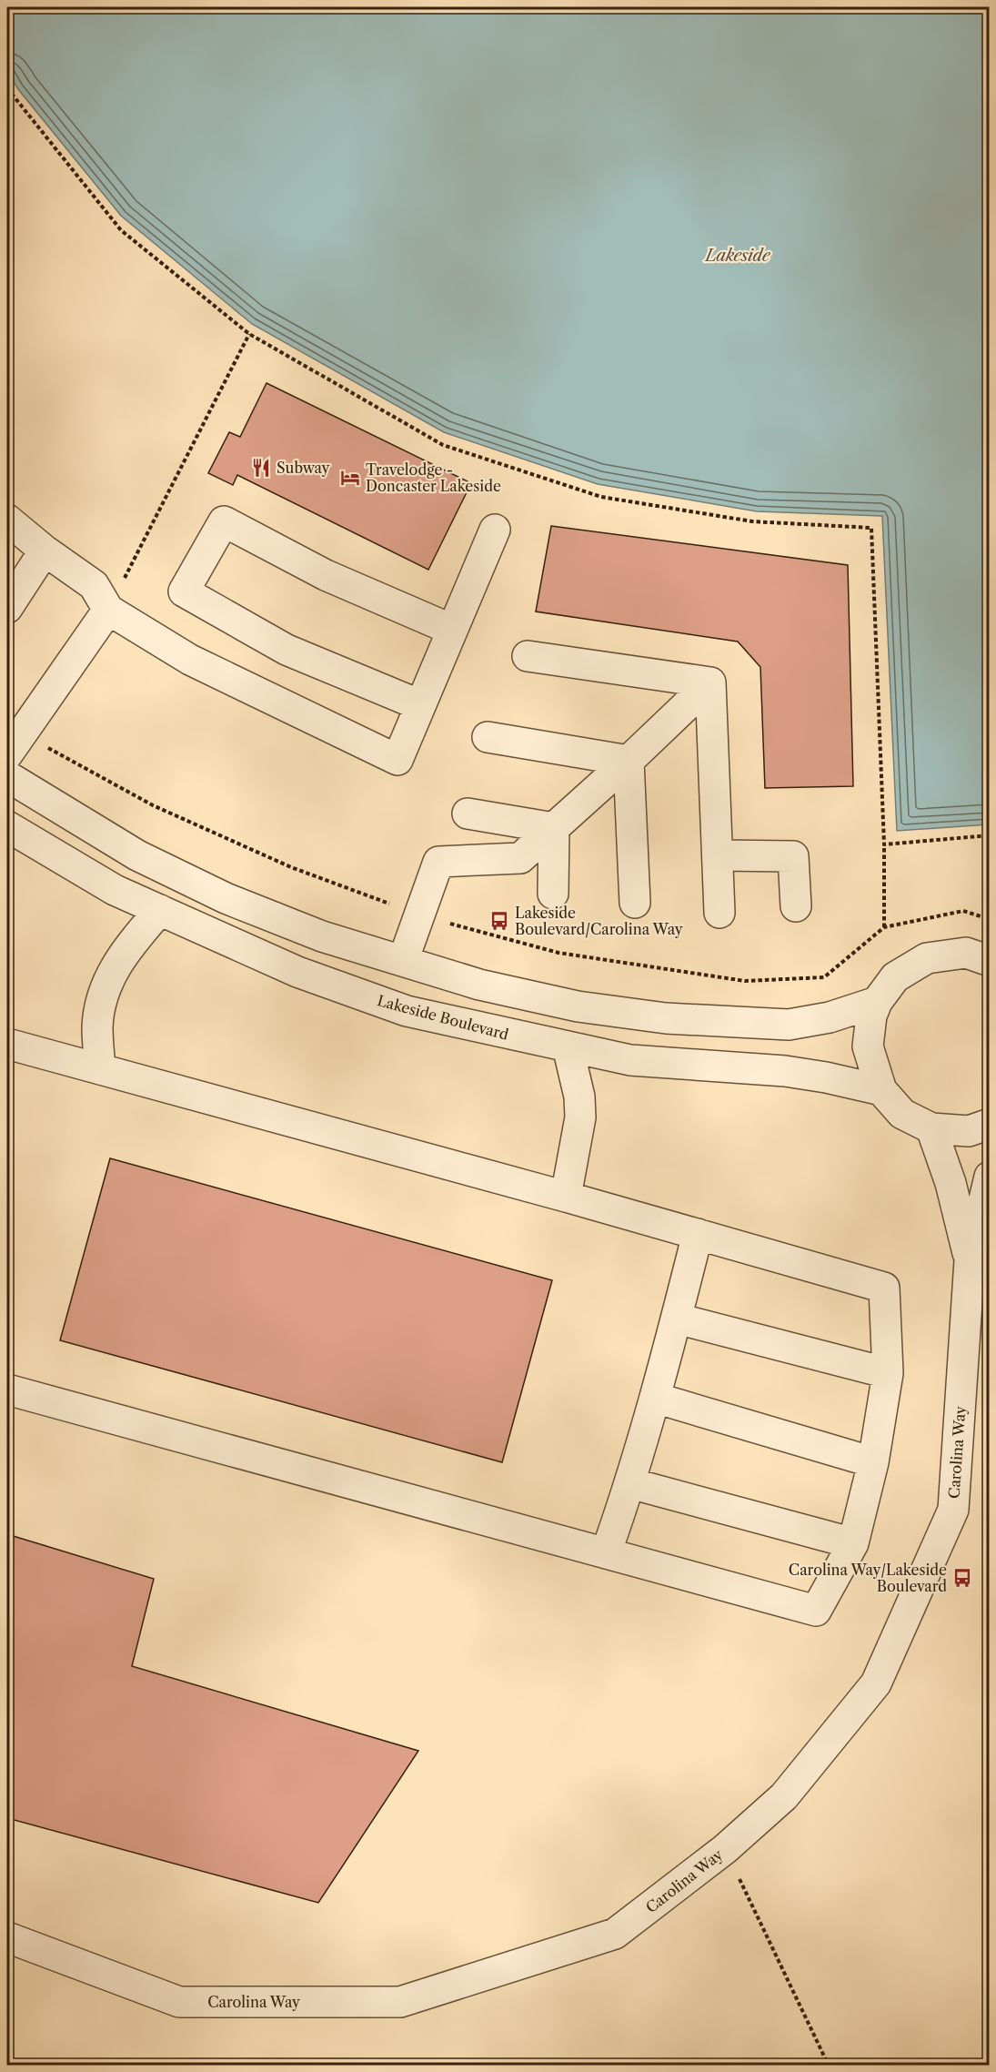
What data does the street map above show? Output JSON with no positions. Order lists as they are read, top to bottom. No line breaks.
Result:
{"streets":{"street":["Lakeside Boulevard","Carolina Way"]},"water":["Lakeside"],"places":{"restaurant":["Subway"],"hotel":["Travelodge - Doncaster Lakeside"],"bus stop":["Lakeside Boulevard/Carolina Way","Carolina Way/Lakeside Boulevard"]}}
